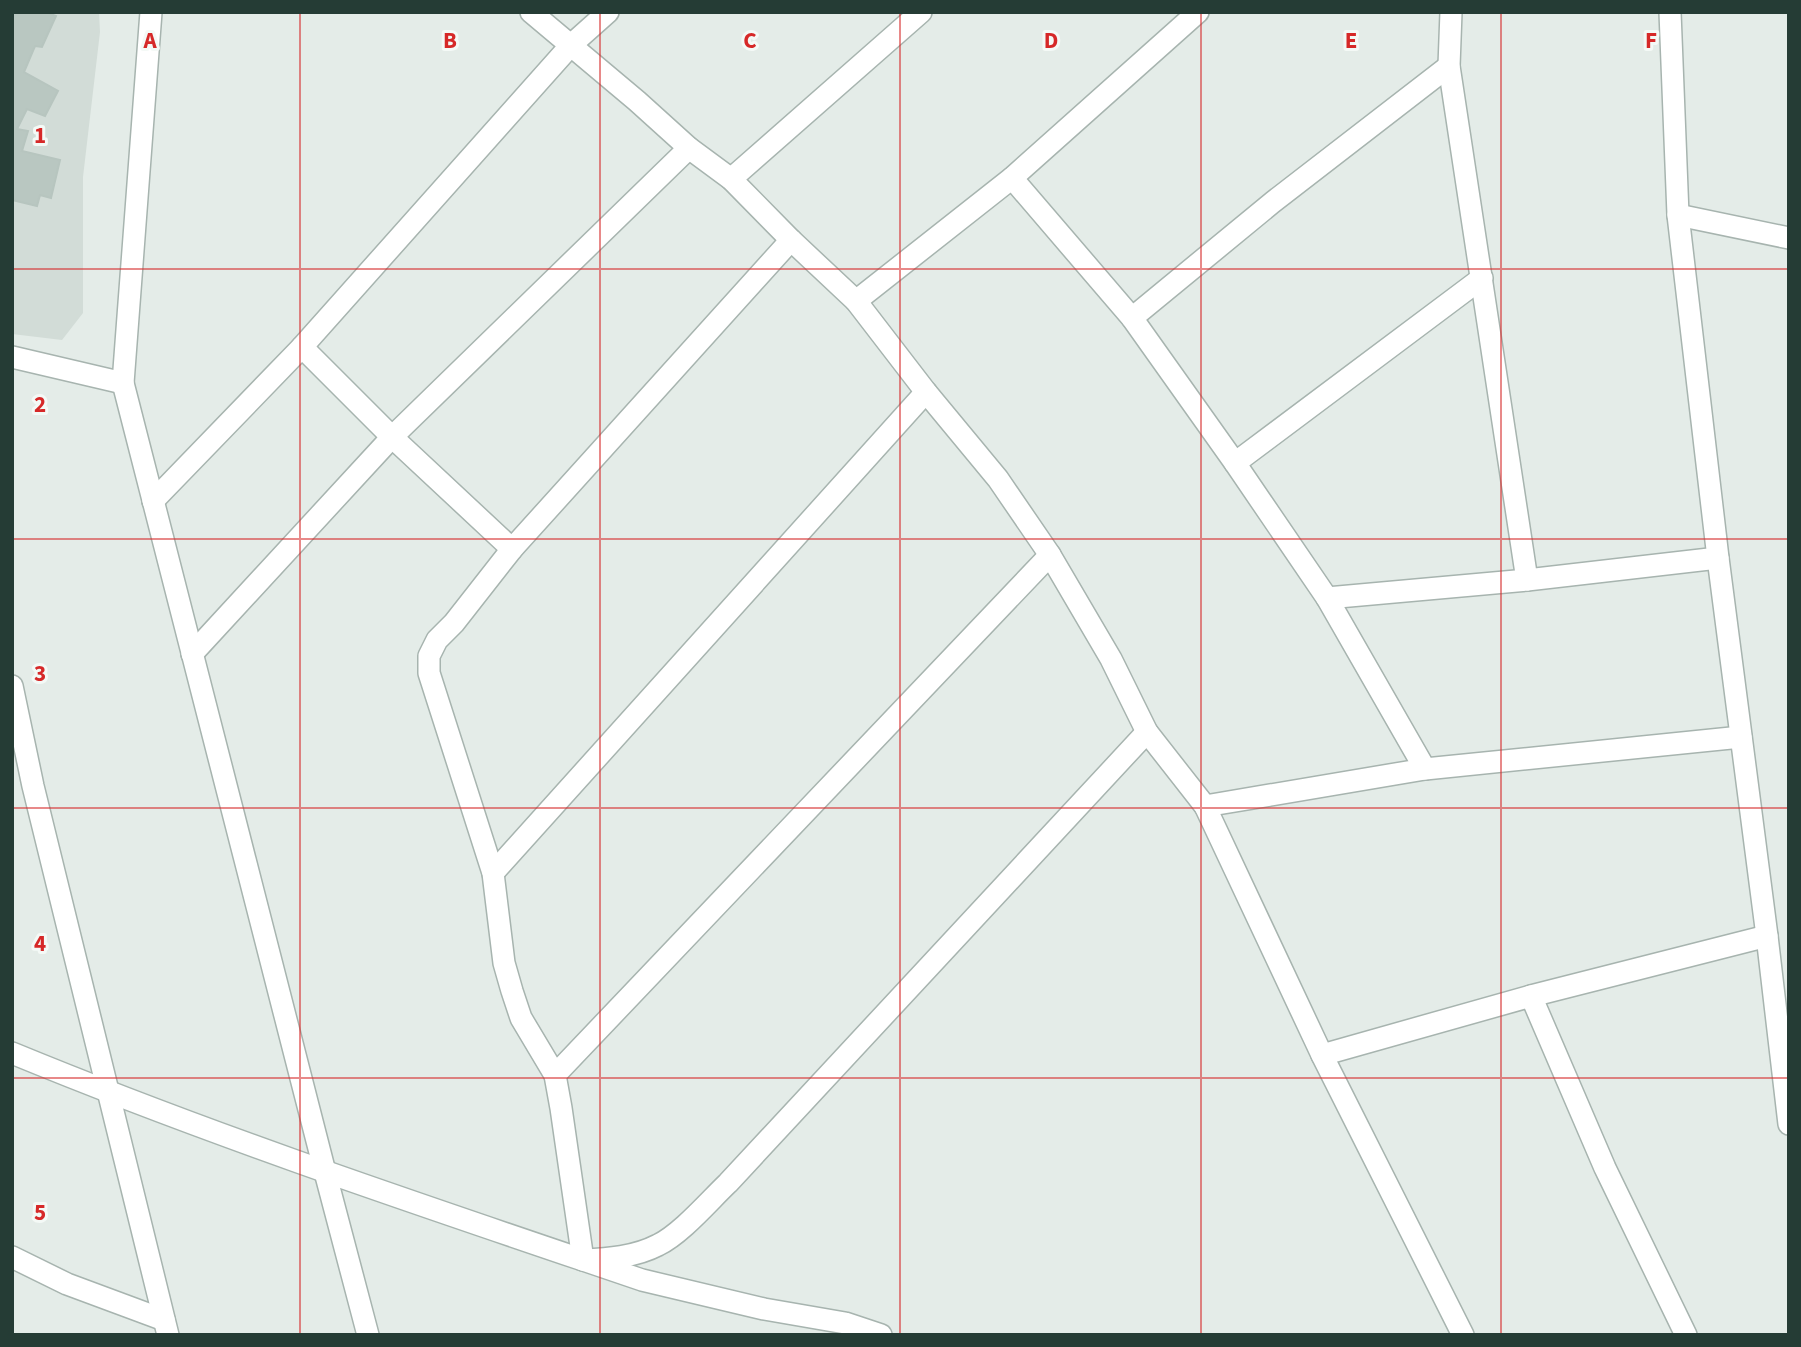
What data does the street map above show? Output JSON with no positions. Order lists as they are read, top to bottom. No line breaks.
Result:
{"grid":{"columns":["A","B","C","D","E","F"],"rows":["1","2","3","4","5"]}}
